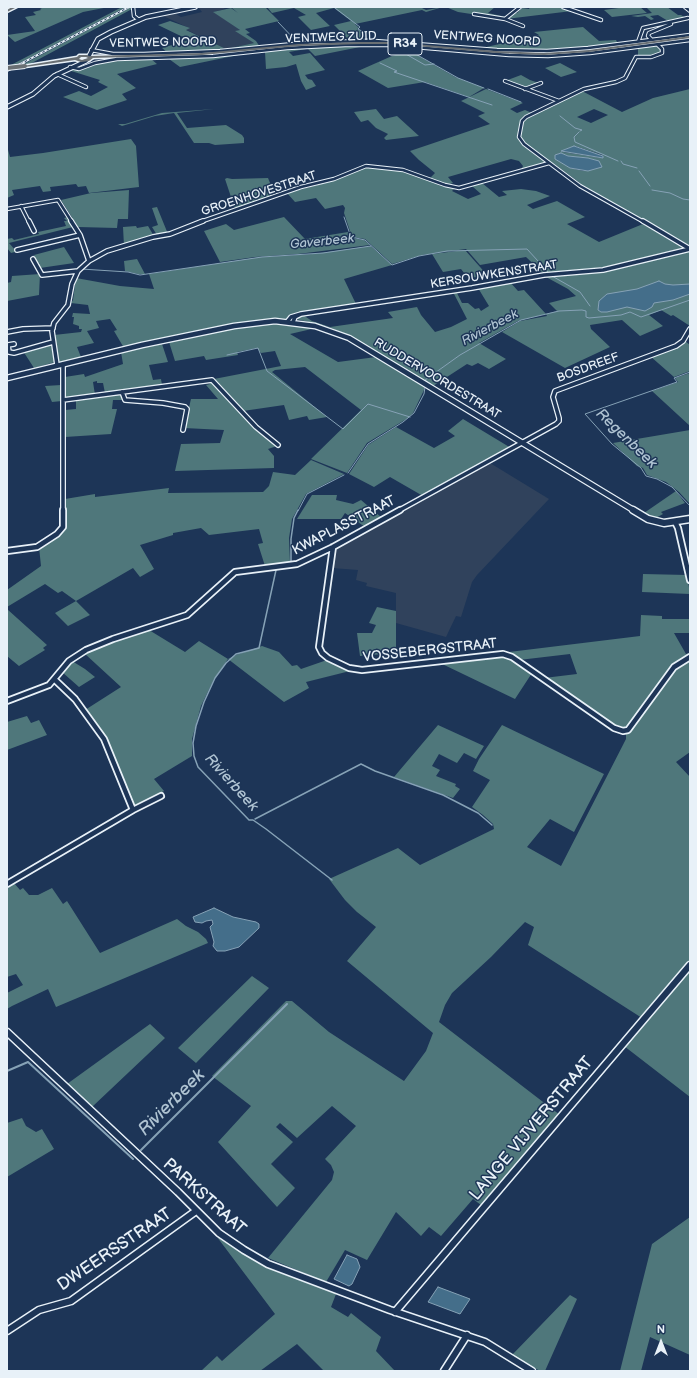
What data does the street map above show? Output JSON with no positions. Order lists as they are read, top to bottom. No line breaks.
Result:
{"streets":{"highway":["R34"],"street":["VENTWEG ZUID","VENTWEG NOORD","GROENHOVESTRAAT","KERSOUWKENSTRAAT","BOSDREEF","RUDDERVOORDESTRAAT","KWAPLASSTRAAT","VOSSEBERGSTRAAT","LANGE VIJVERSTRAAT","PARKSTRAAT","DWEERSSTRAAT"]},"crossings":[["VENTWEG ZUID","VENTWEG NOORD"],["VENTWEG ZUID","R34"],["VENTWEG NOORD","R34"],["KERSOUWKENSTRAAT","RUDDERVOORDESTRAAT"],["BOSDREEF","RUDDERVOORDESTRAAT"],["BOSDREEF","KWAPLASSTRAAT"],["RUDDERVOORDESTRAAT","KWAPLASSTRAAT"],["KWAPLASSTRAAT","VOSSEBERGSTRAAT"],["LANGE VIJVERSTRAAT","PARKSTRAAT"],["PARKSTRAAT","DWEERSSTRAAT"]],"water":["Gaverbeek","Rivierbeek","Regenbeek"],"north":"top"}
